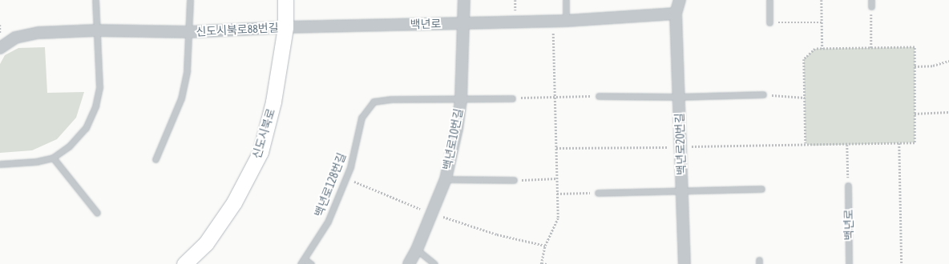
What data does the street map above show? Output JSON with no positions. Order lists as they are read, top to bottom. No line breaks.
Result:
{"streets":{"street":["백년로","신도시북로88번길","신도시북로","백년로10번길","백년로20번길"],"lane":["백년로128번길"]},"crossings":[["백년로","신도시북로88번길"],["백년로","신도시북로"],["백년로","백년로10번길"],["백년로","백년로20번길"],["신도시북로88번길","신도시북로"],["백년로10번길","백년로128번길"]]}
